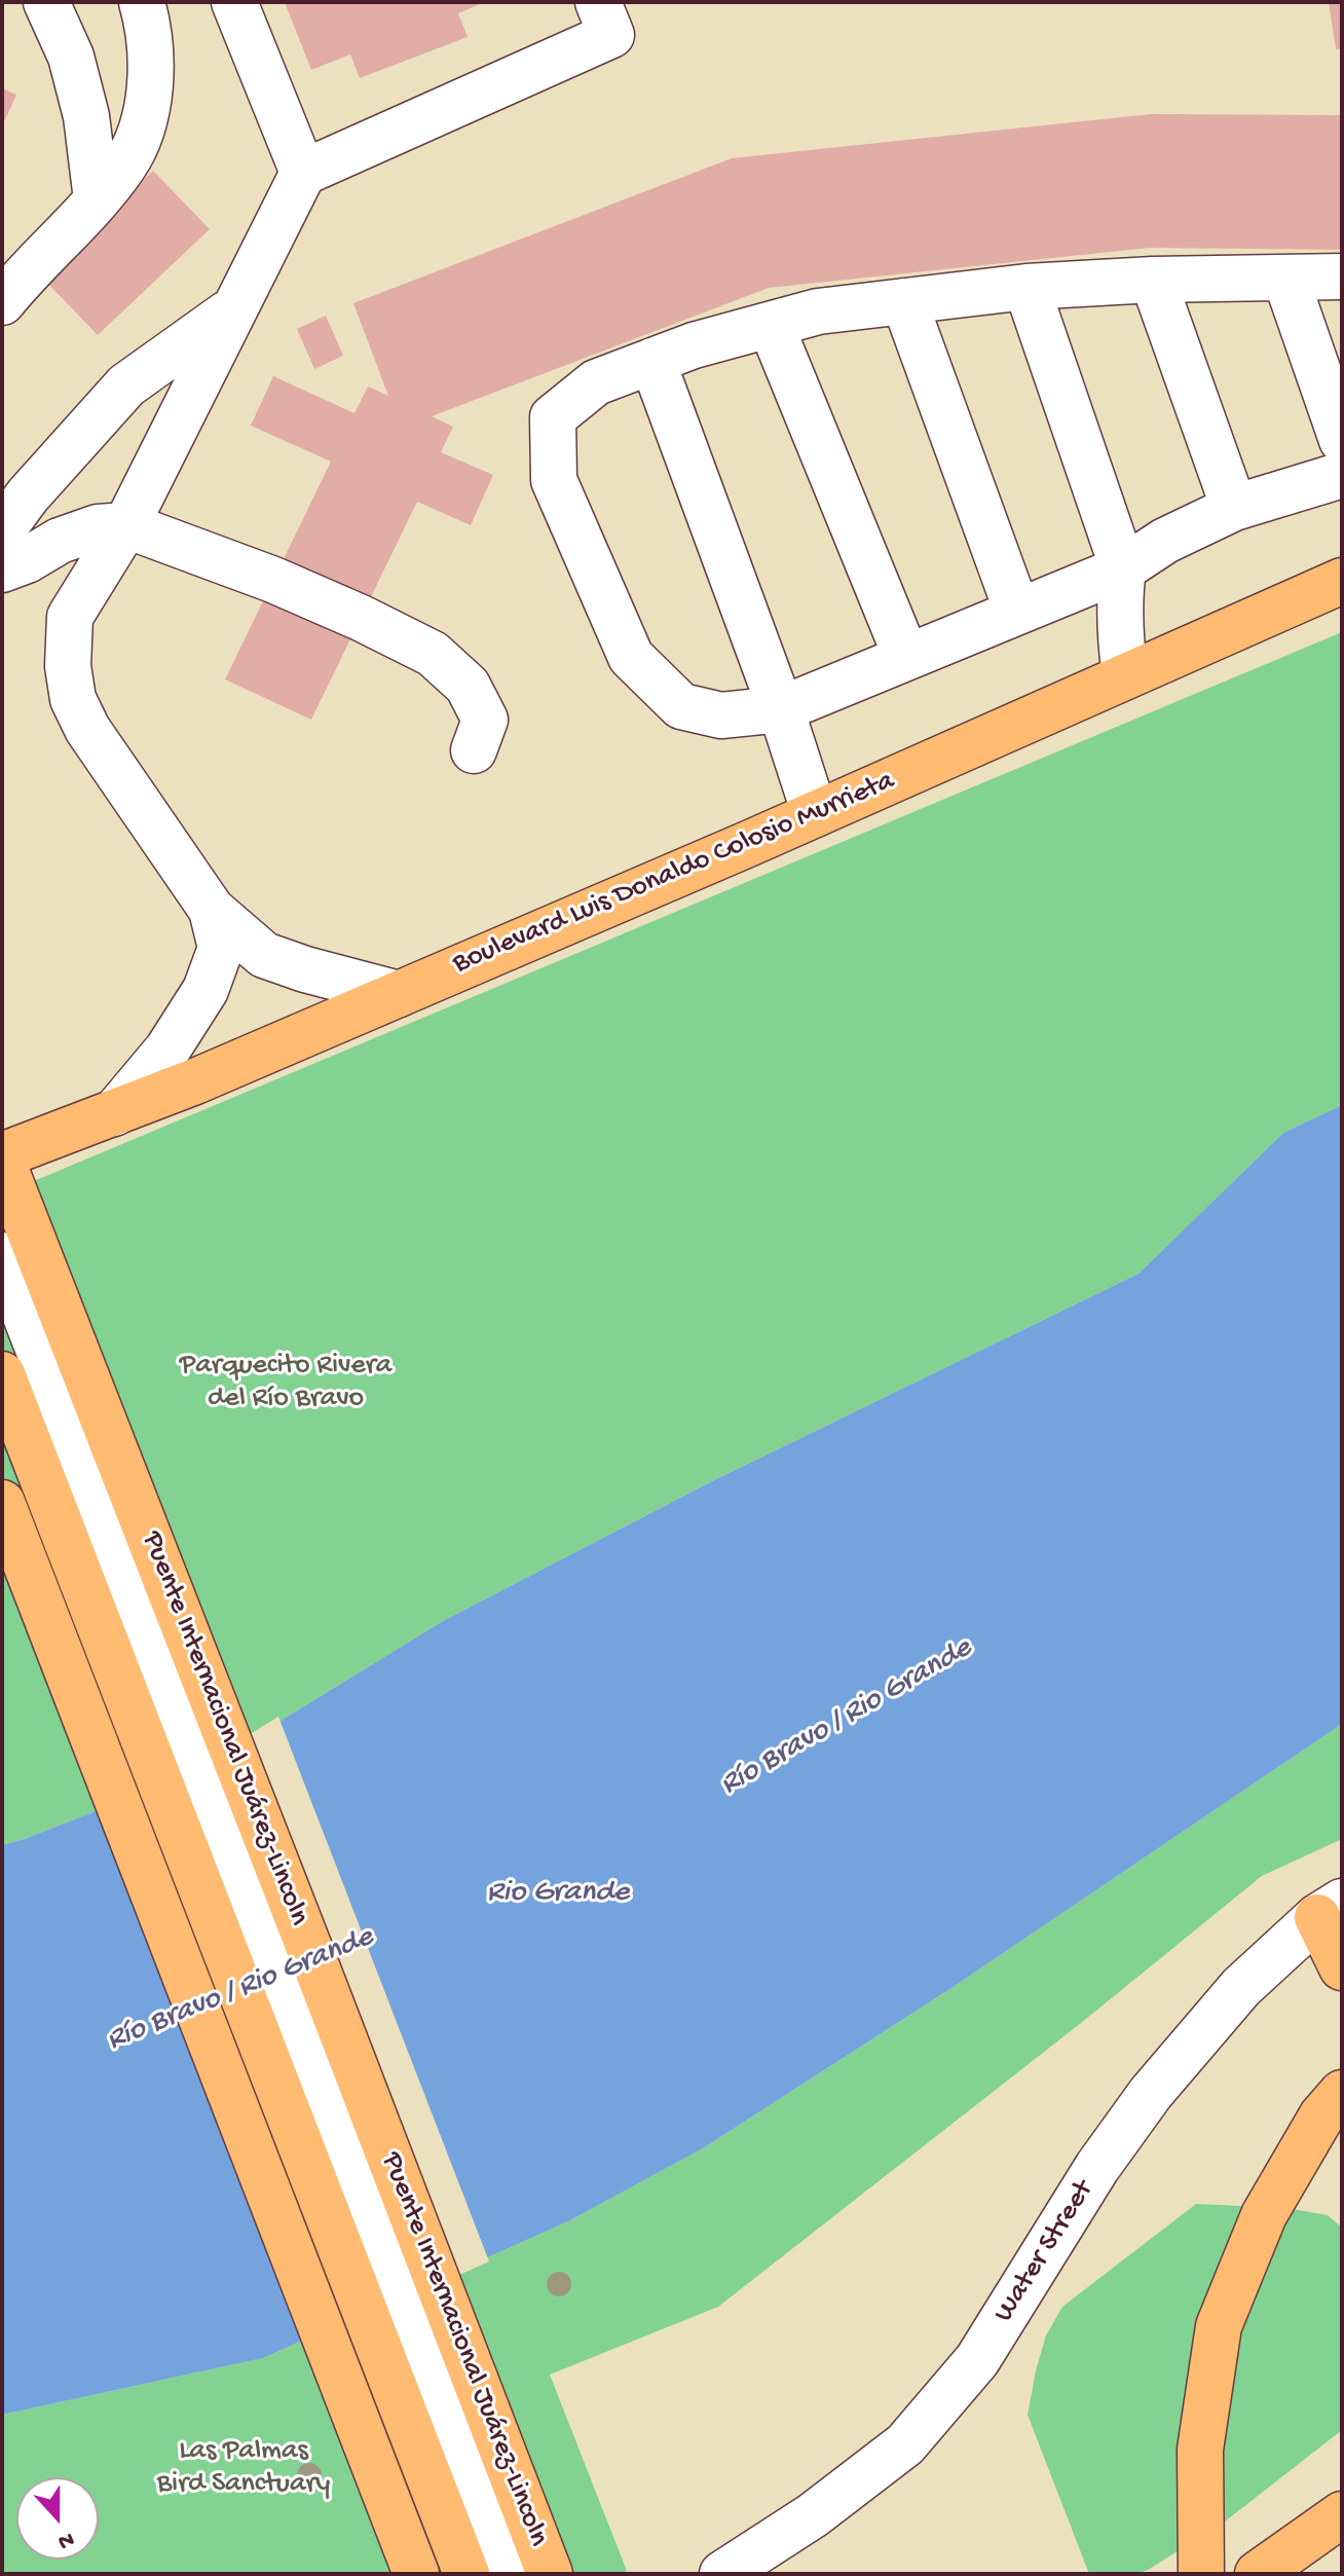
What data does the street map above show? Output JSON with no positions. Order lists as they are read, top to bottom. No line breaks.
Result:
{"streets":{"main road":["Boulevard Luis Donaldo Colosio Murrieta","Puente Internacional Juárez-Lincoln"],"street":["Water Street"]},"crossings":[["Boulevard Luis Donaldo Colosio Murrieta","Puente Internacional Juárez-Lincoln"]],"water":["Río Bravo / Rio Grande","Rio Grande"],"parks":["Parquecito Rivera del Río Bravo","Las Palmas Bird Sanctuary"],"north":"bottom"}
